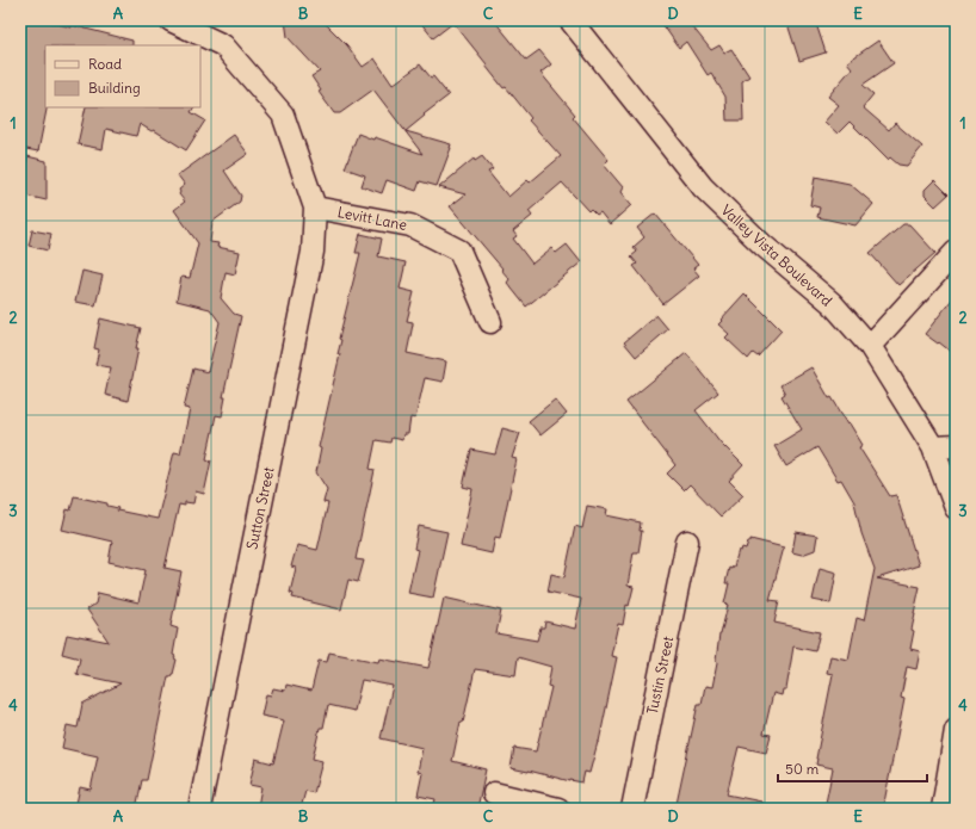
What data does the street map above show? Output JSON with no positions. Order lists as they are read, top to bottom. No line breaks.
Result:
{"streets":{"street":["Levitt Lane","Valley Vista Boulevard","Sutton Street","Tustin Street"]},"crossings":[["Levitt Lane","Sutton Street"]],"legend":["Road","Building"],"scale_bar":"50 m","grid":{"columns":["A","B","C","D","E"],"rows":["1","2","3","4"]}}
